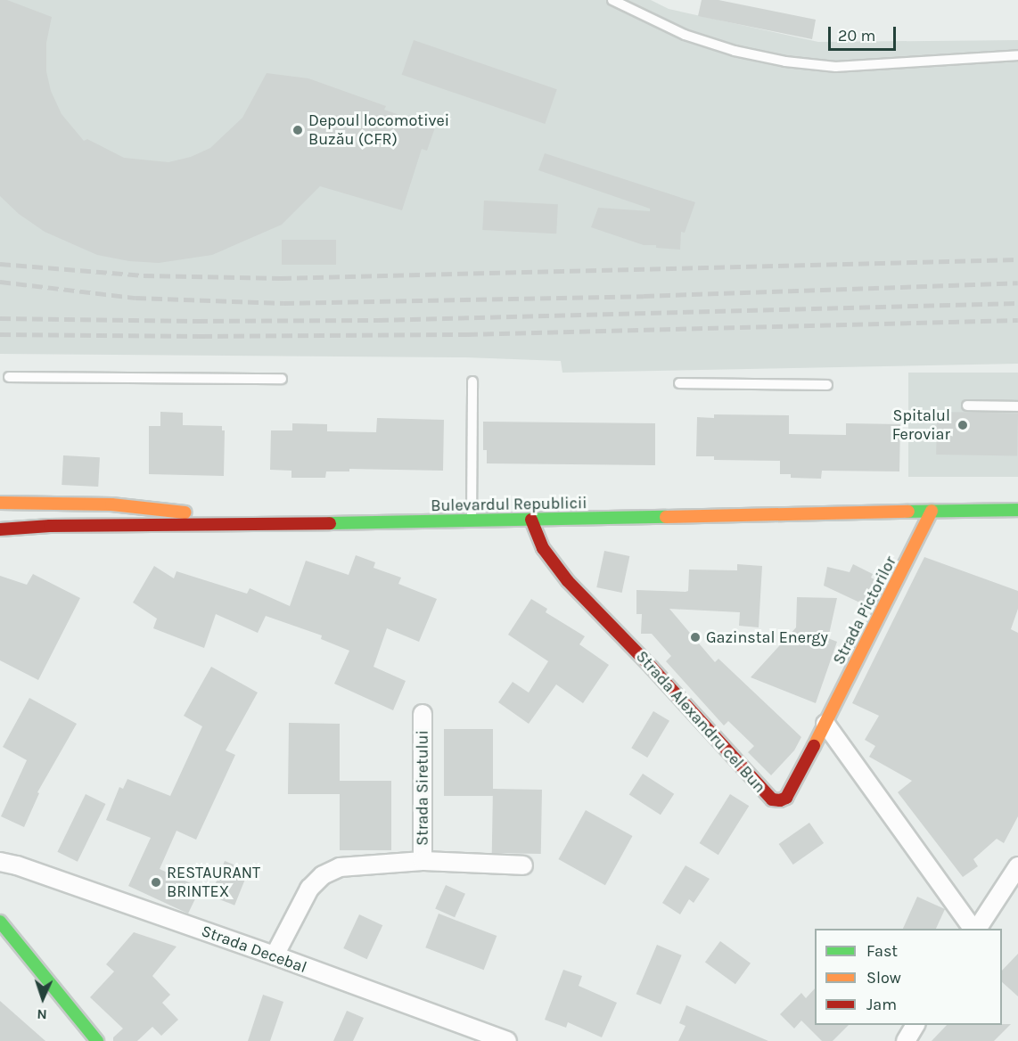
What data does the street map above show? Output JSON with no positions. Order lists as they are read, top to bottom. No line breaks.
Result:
{"streets":{"main road":["Bulevardul Republicii","Strada Pictorilor","Strada Alexandru cel Bun"],"street":["Strada Siretului","Strada Decebal"]},"crossings":[["Bulevardul Republicii","Strada Pictorilor"],["Bulevardul Republicii","Strada Alexandru cel Bun"],["Strada Pictorilor","Strada Alexandru cel Bun"],["Strada Siretului","Strada Decebal"]],"places":["Depoul locomotivei Buzău (CFR)","Spitalul Feroviar","Gazinstal Energy","RESTAURANT BRINTEX"],"legend":["Fast","Slow","Jam"],"scale_bar":"20 m","north":"bottom"}
